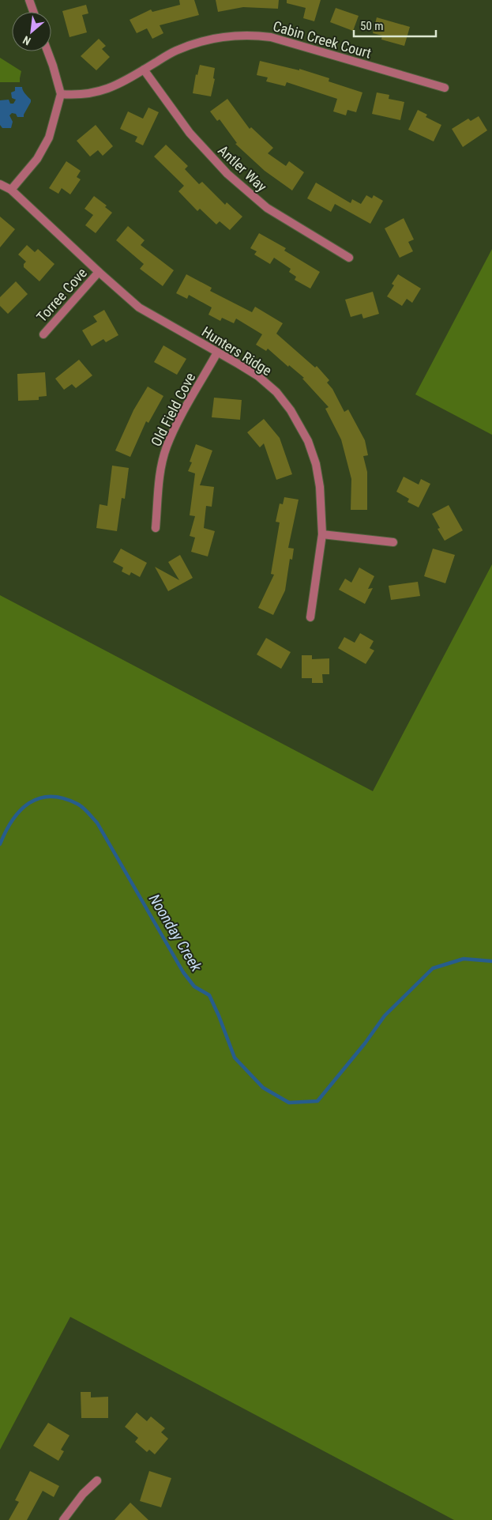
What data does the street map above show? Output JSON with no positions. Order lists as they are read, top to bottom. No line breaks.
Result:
{"streets":{"street":["Cabin Creek Court","Antler Way","Torree Cove","Hunters Ridge","Old Field Cove"]},"crossings":[["Cabin Creek Court","Antler Way"],["Torree Cove","Hunters Ridge"],["Hunters Ridge","Old Field Cove"]],"water":["Noonday Creek"],"scale_bar":"50 m","north":"bottom left"}
